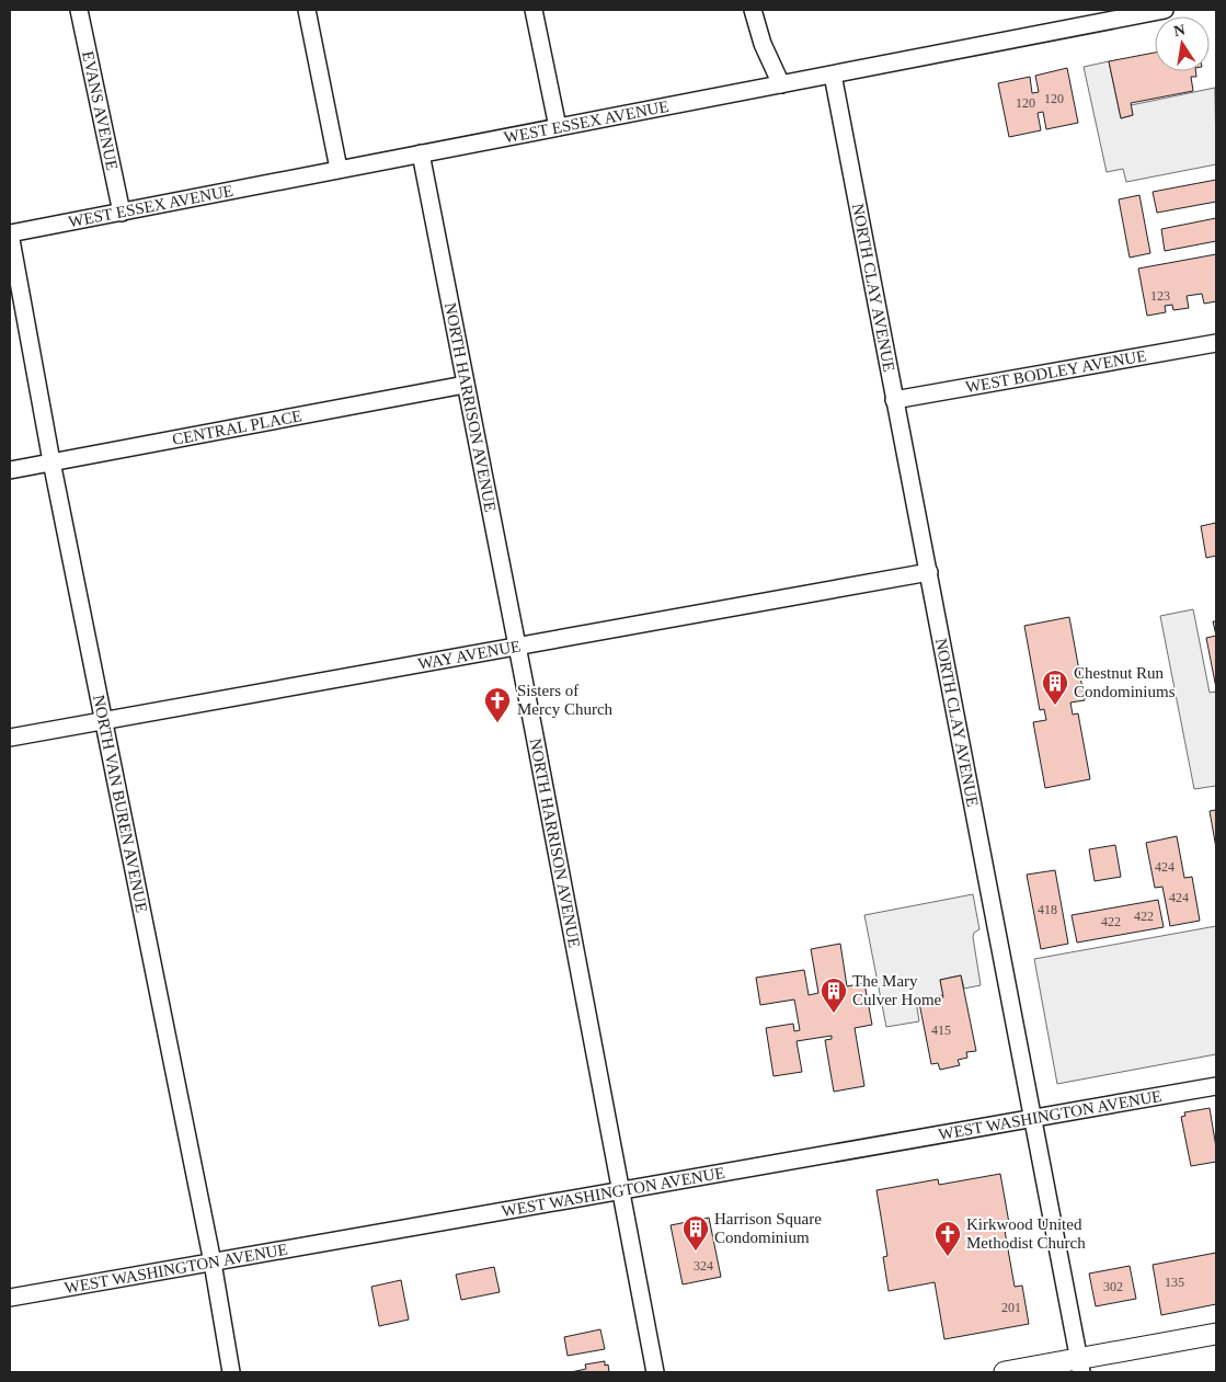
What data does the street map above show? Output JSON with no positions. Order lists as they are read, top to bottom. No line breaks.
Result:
{"streets":{"street":["EVANS AVENUE","WEST ESSEX AVENUE","NORTH CLAY AVENUE","WEST BODLEY AVENUE","NORTH HARRISON AVENUE","CENTRAL PLACE","WAY AVENUE","NORTH VAN BUREN AVENUE","WEST WASHINGTON AVENUE"]},"crossings":[["EVANS AVENUE","WEST ESSEX AVENUE"],["WEST ESSEX AVENUE","NORTH CLAY AVENUE"],["WEST ESSEX AVENUE","NORTH HARRISON AVENUE"],["WEST ESSEX AVENUE","NORTH VAN BUREN AVENUE"],["NORTH CLAY AVENUE","WEST BODLEY AVENUE"],["NORTH CLAY AVENUE","WAY AVENUE"],["NORTH CLAY AVENUE","WEST WASHINGTON AVENUE"],["NORTH HARRISON AVENUE","CENTRAL PLACE"],["NORTH HARRISON AVENUE","WAY AVENUE"],["NORTH HARRISON AVENUE","WEST WASHINGTON AVENUE"],["CENTRAL PLACE","NORTH VAN BUREN AVENUE"],["WAY AVENUE","NORTH VAN BUREN AVENUE"],["NORTH VAN BUREN AVENUE","WEST WASHINGTON AVENUE"]],"places":{"building":["Chestnut Run Condominiums","The Mary Culver Home","Harrison Square Condominium"],"church":["Sisters of Mercy Church","Kirkwood United Methodist Church"]},"house_numbers":["120","120","123","424","424","418","422","422","415","324","135","302","201"],"north":"top"}
